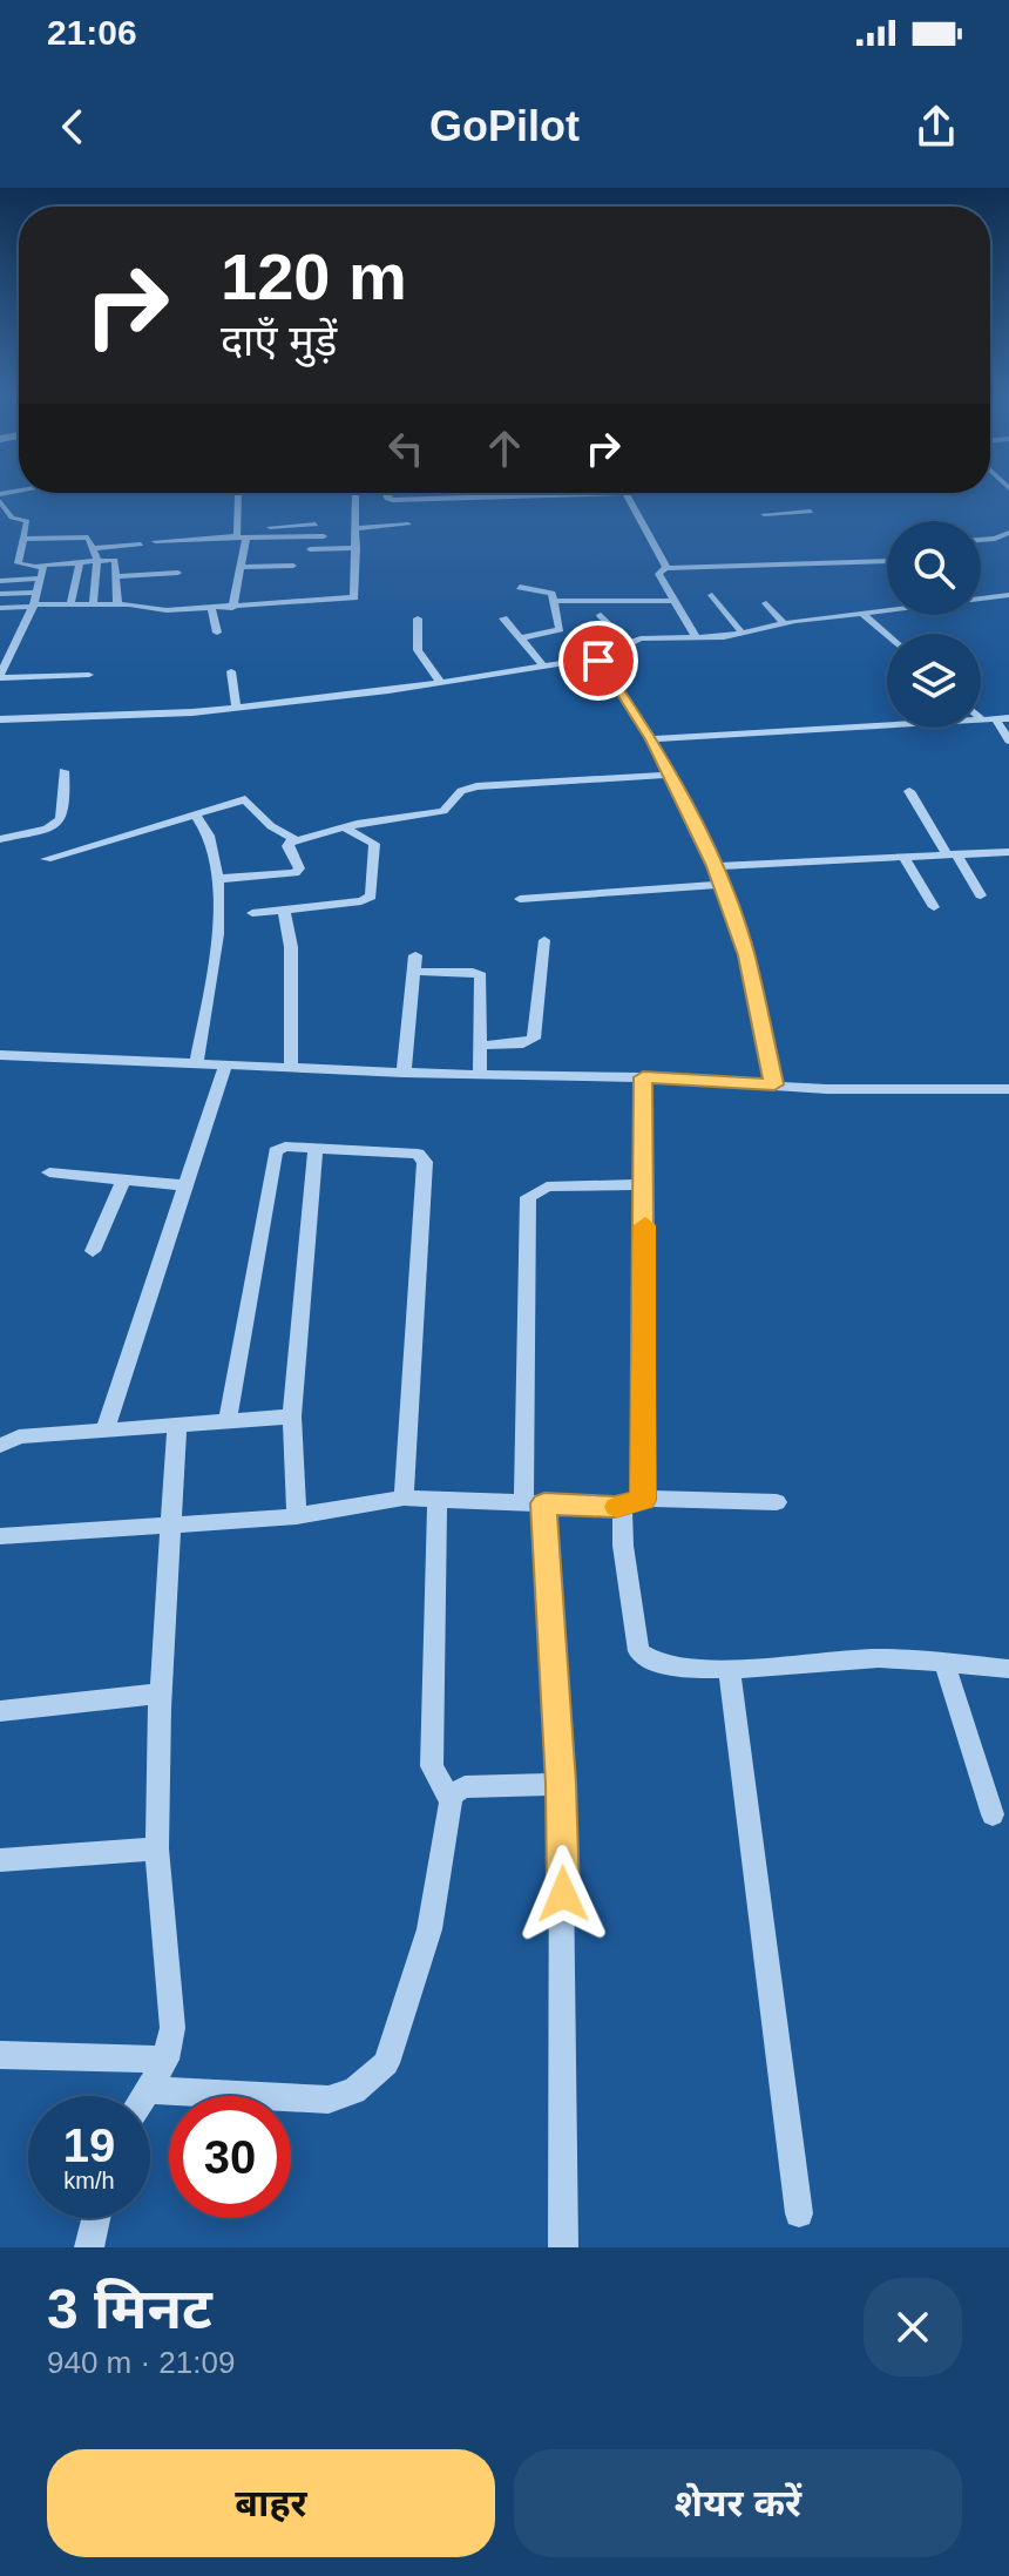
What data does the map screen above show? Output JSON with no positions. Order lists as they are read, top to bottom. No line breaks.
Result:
{"page":{"status":"21:06","header":"GoPilot","turn":["120 m","दाएँ मुड़ें"],"speed":"19 km/h","limit":"30","heading":["3 मिनट","940 m · 21:09"],"buttons":["बाहर","शेयर करें"]}}
